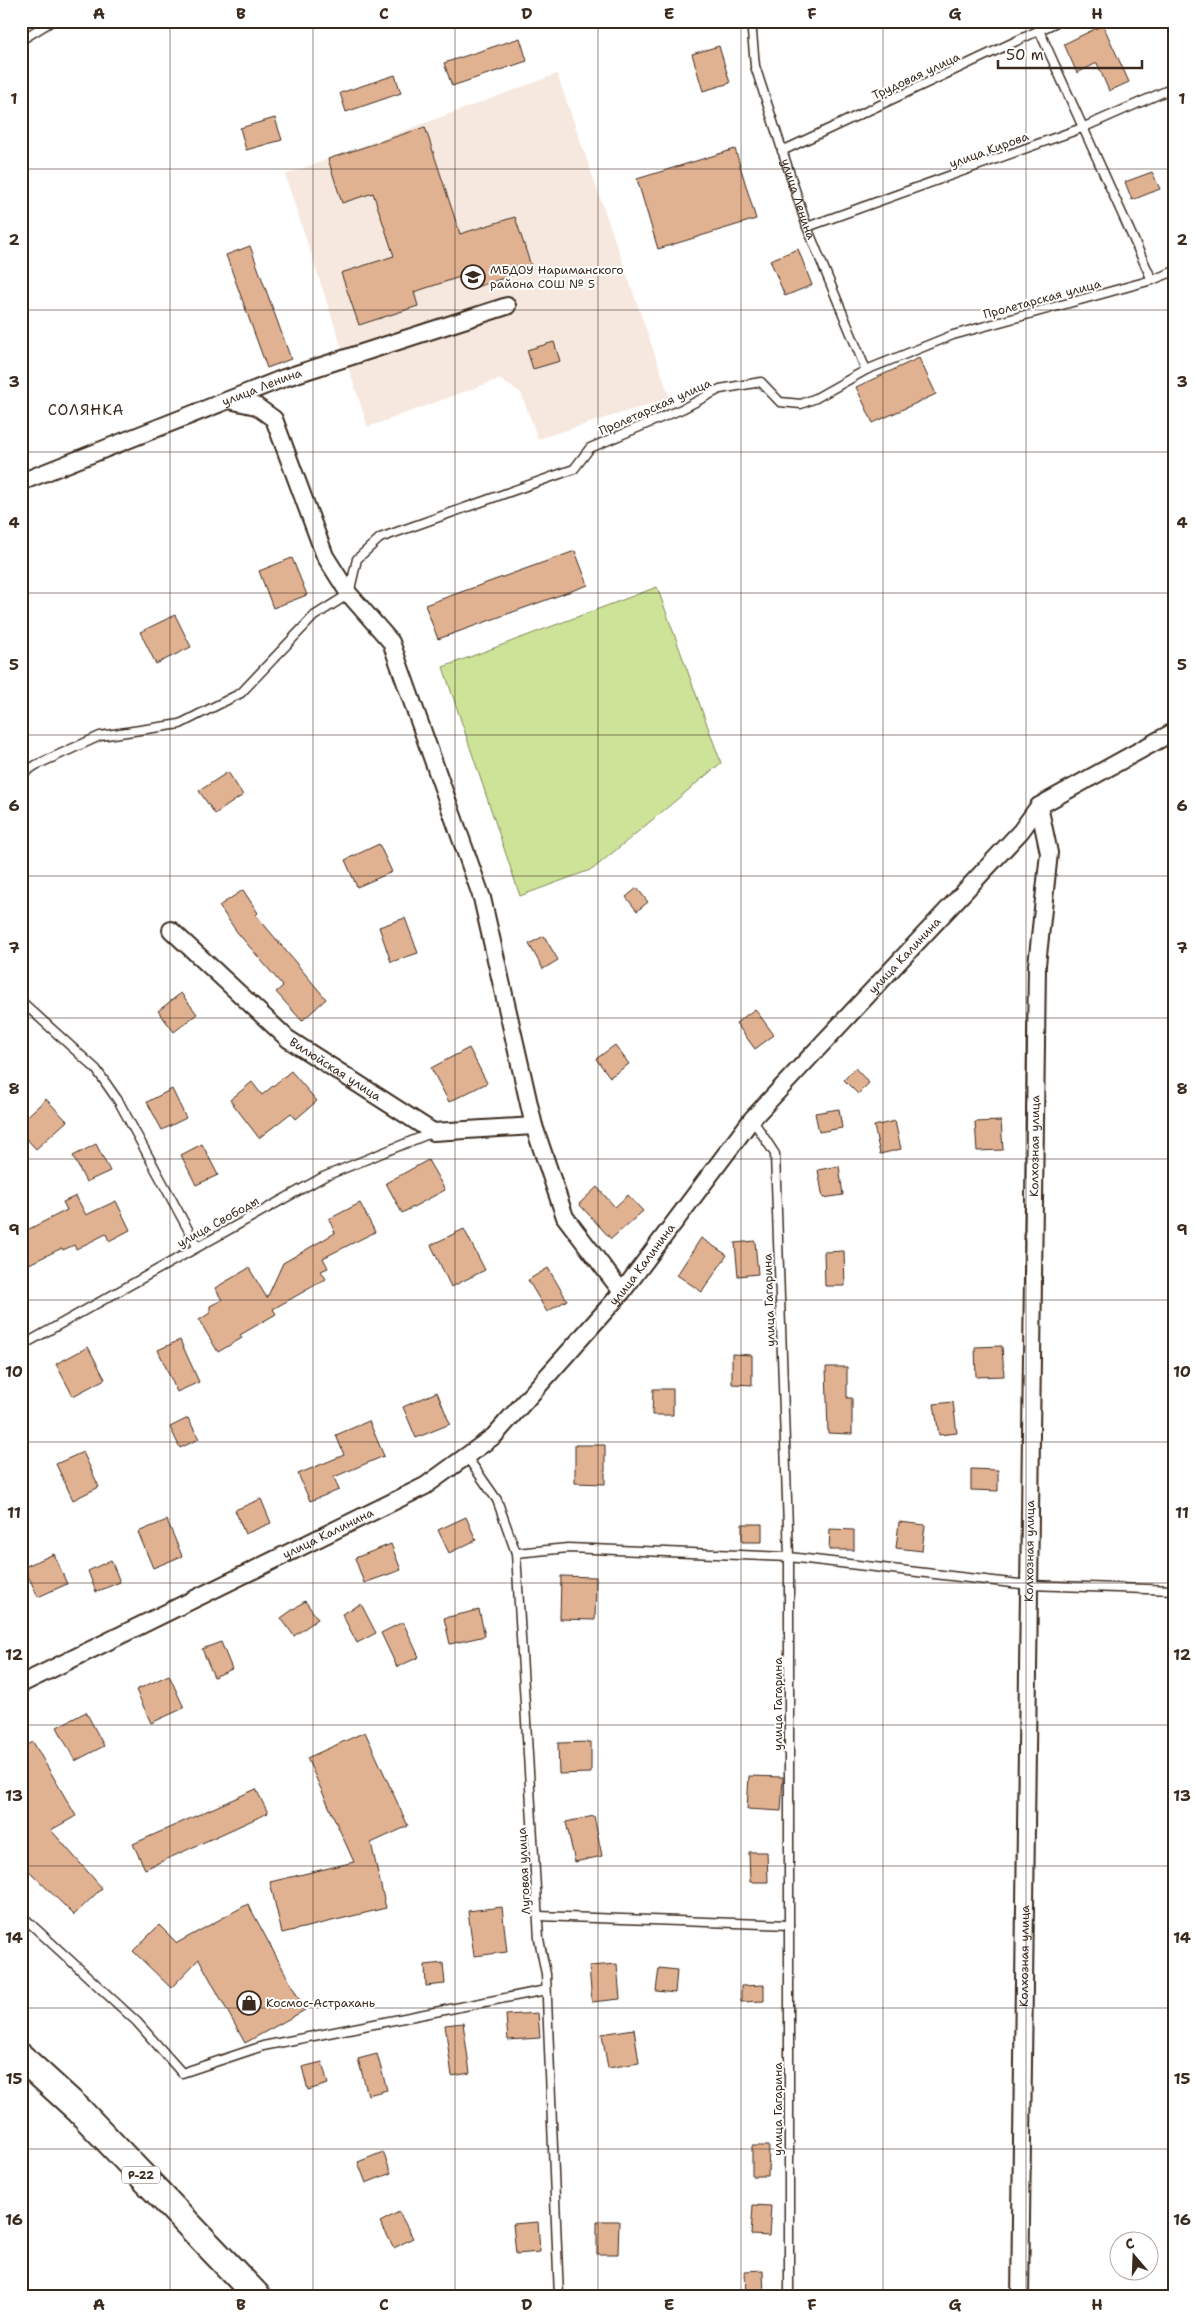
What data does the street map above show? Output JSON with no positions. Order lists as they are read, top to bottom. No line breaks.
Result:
{"streets":{"highway":["Р-22"],"street":["улица Ленина","улица Калинина","Вилюйская улица","Колхозная улица"],"lane":["Трудовая улица","улица Кирова","Пролетарская улица","улица Свободы","улица Гагарина","Луговая улица"]},"crossings":[["Трудовая улица","улица Ленина"],["улица Кирова","улица Ленина"],["улица Ленина","Пролетарская улица"],["улица Калинина","Колхозная улица"],["улица Калинина","улица Гагарина"],["улица Калинина","Луговая улица"],["Вилюйская улица","улица Свободы"]],"districts":["СОЛЯНКА"],"places":{"school or university":["МБДОУ Нариманского района СОШ № 5"],"shop":["Космос-Астрахань"]},"scale_bar":"50 m","north":"top","grid":{"columns":["A","B","C","D","E","F","G","H"],"rows":["1","2","3","4","5","6","7","8","9","10","11","12","13","14","15","16"]}}
